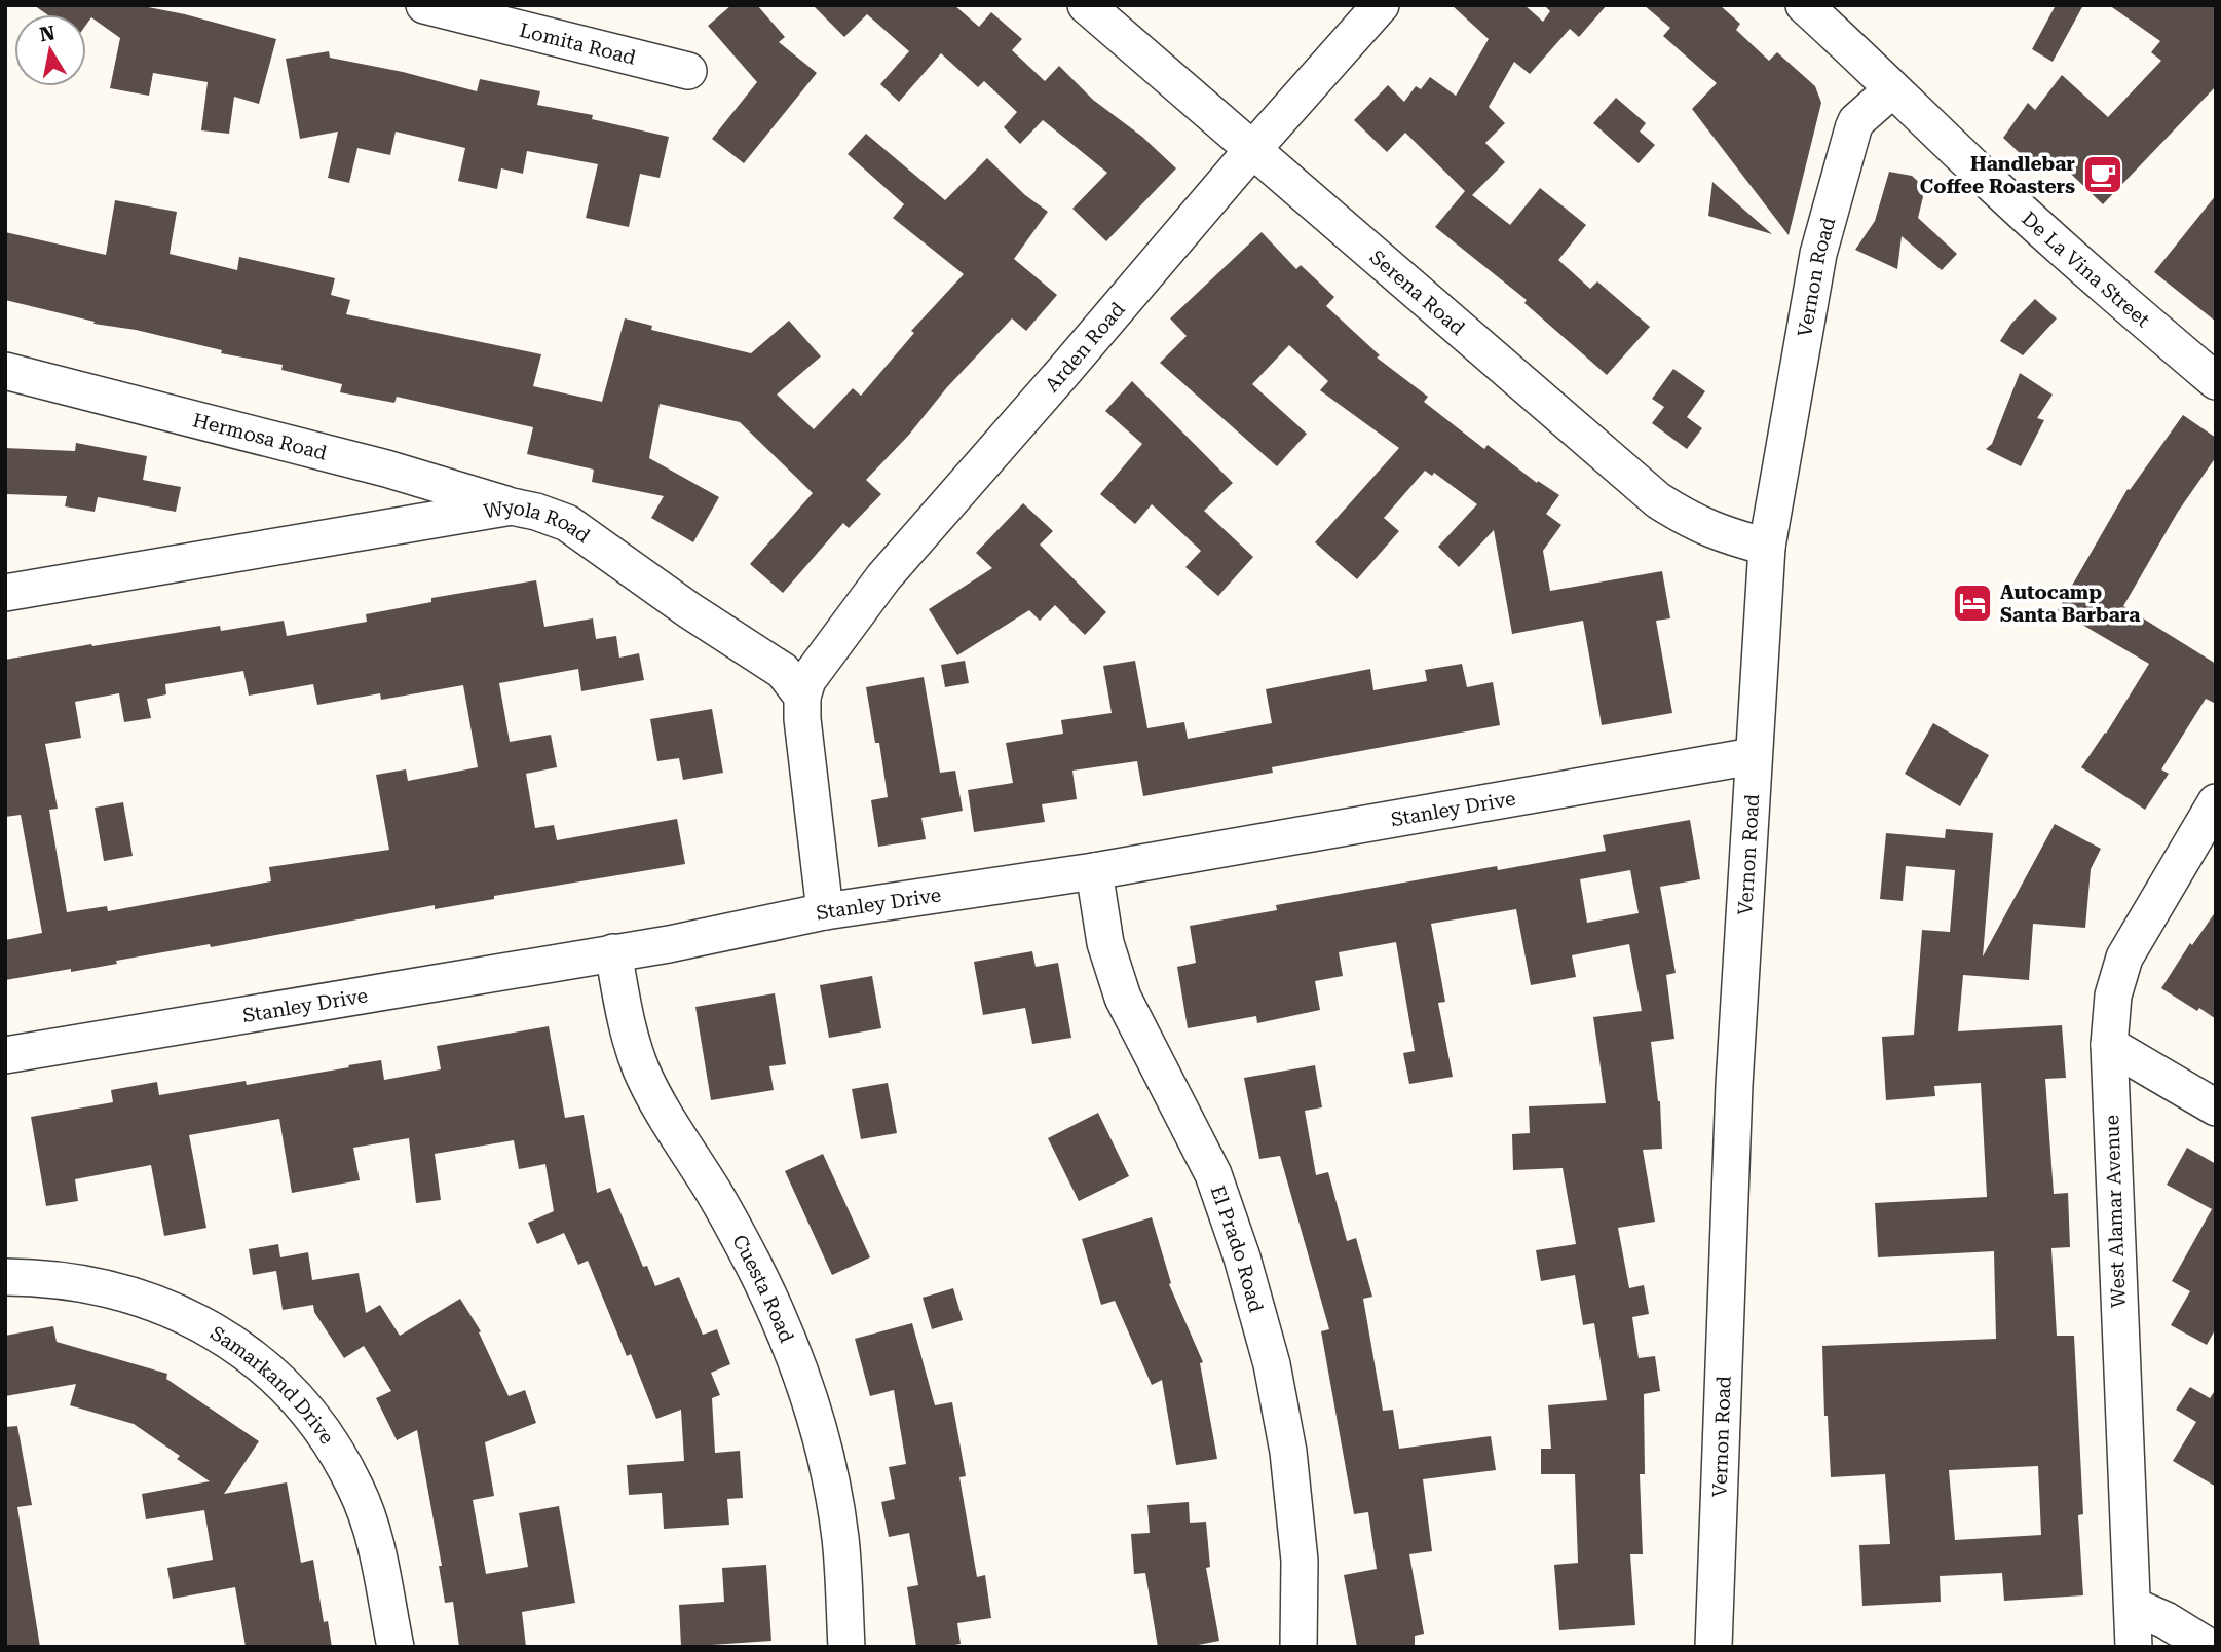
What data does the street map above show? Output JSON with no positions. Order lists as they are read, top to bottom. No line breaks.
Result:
{"streets":{"street":["Lomita Road","De La Vina Street","Vernon Road","Serena Road","Arden Road","Hermosa Road","Wyola Road","Stanley Drive","West Alamar Avenue","El Prado Road","Cuesta Road","Samarkand Drive"]},"crossings":[["De La Vina Street","Vernon Road"],["Vernon Road","Serena Road"],["Vernon Road","Stanley Drive"],["Serena Road","Arden Road"],["Arden Road","Wyola Road"],["Hermosa Road","Wyola Road"],["Stanley Drive","El Prado Road"],["Stanley Drive","Cuesta Road"]],"places":{"cafe":["Handlebar Coffee Roasters"],"hotel":["Autocamp Santa Barbara"]},"north":"top"}
